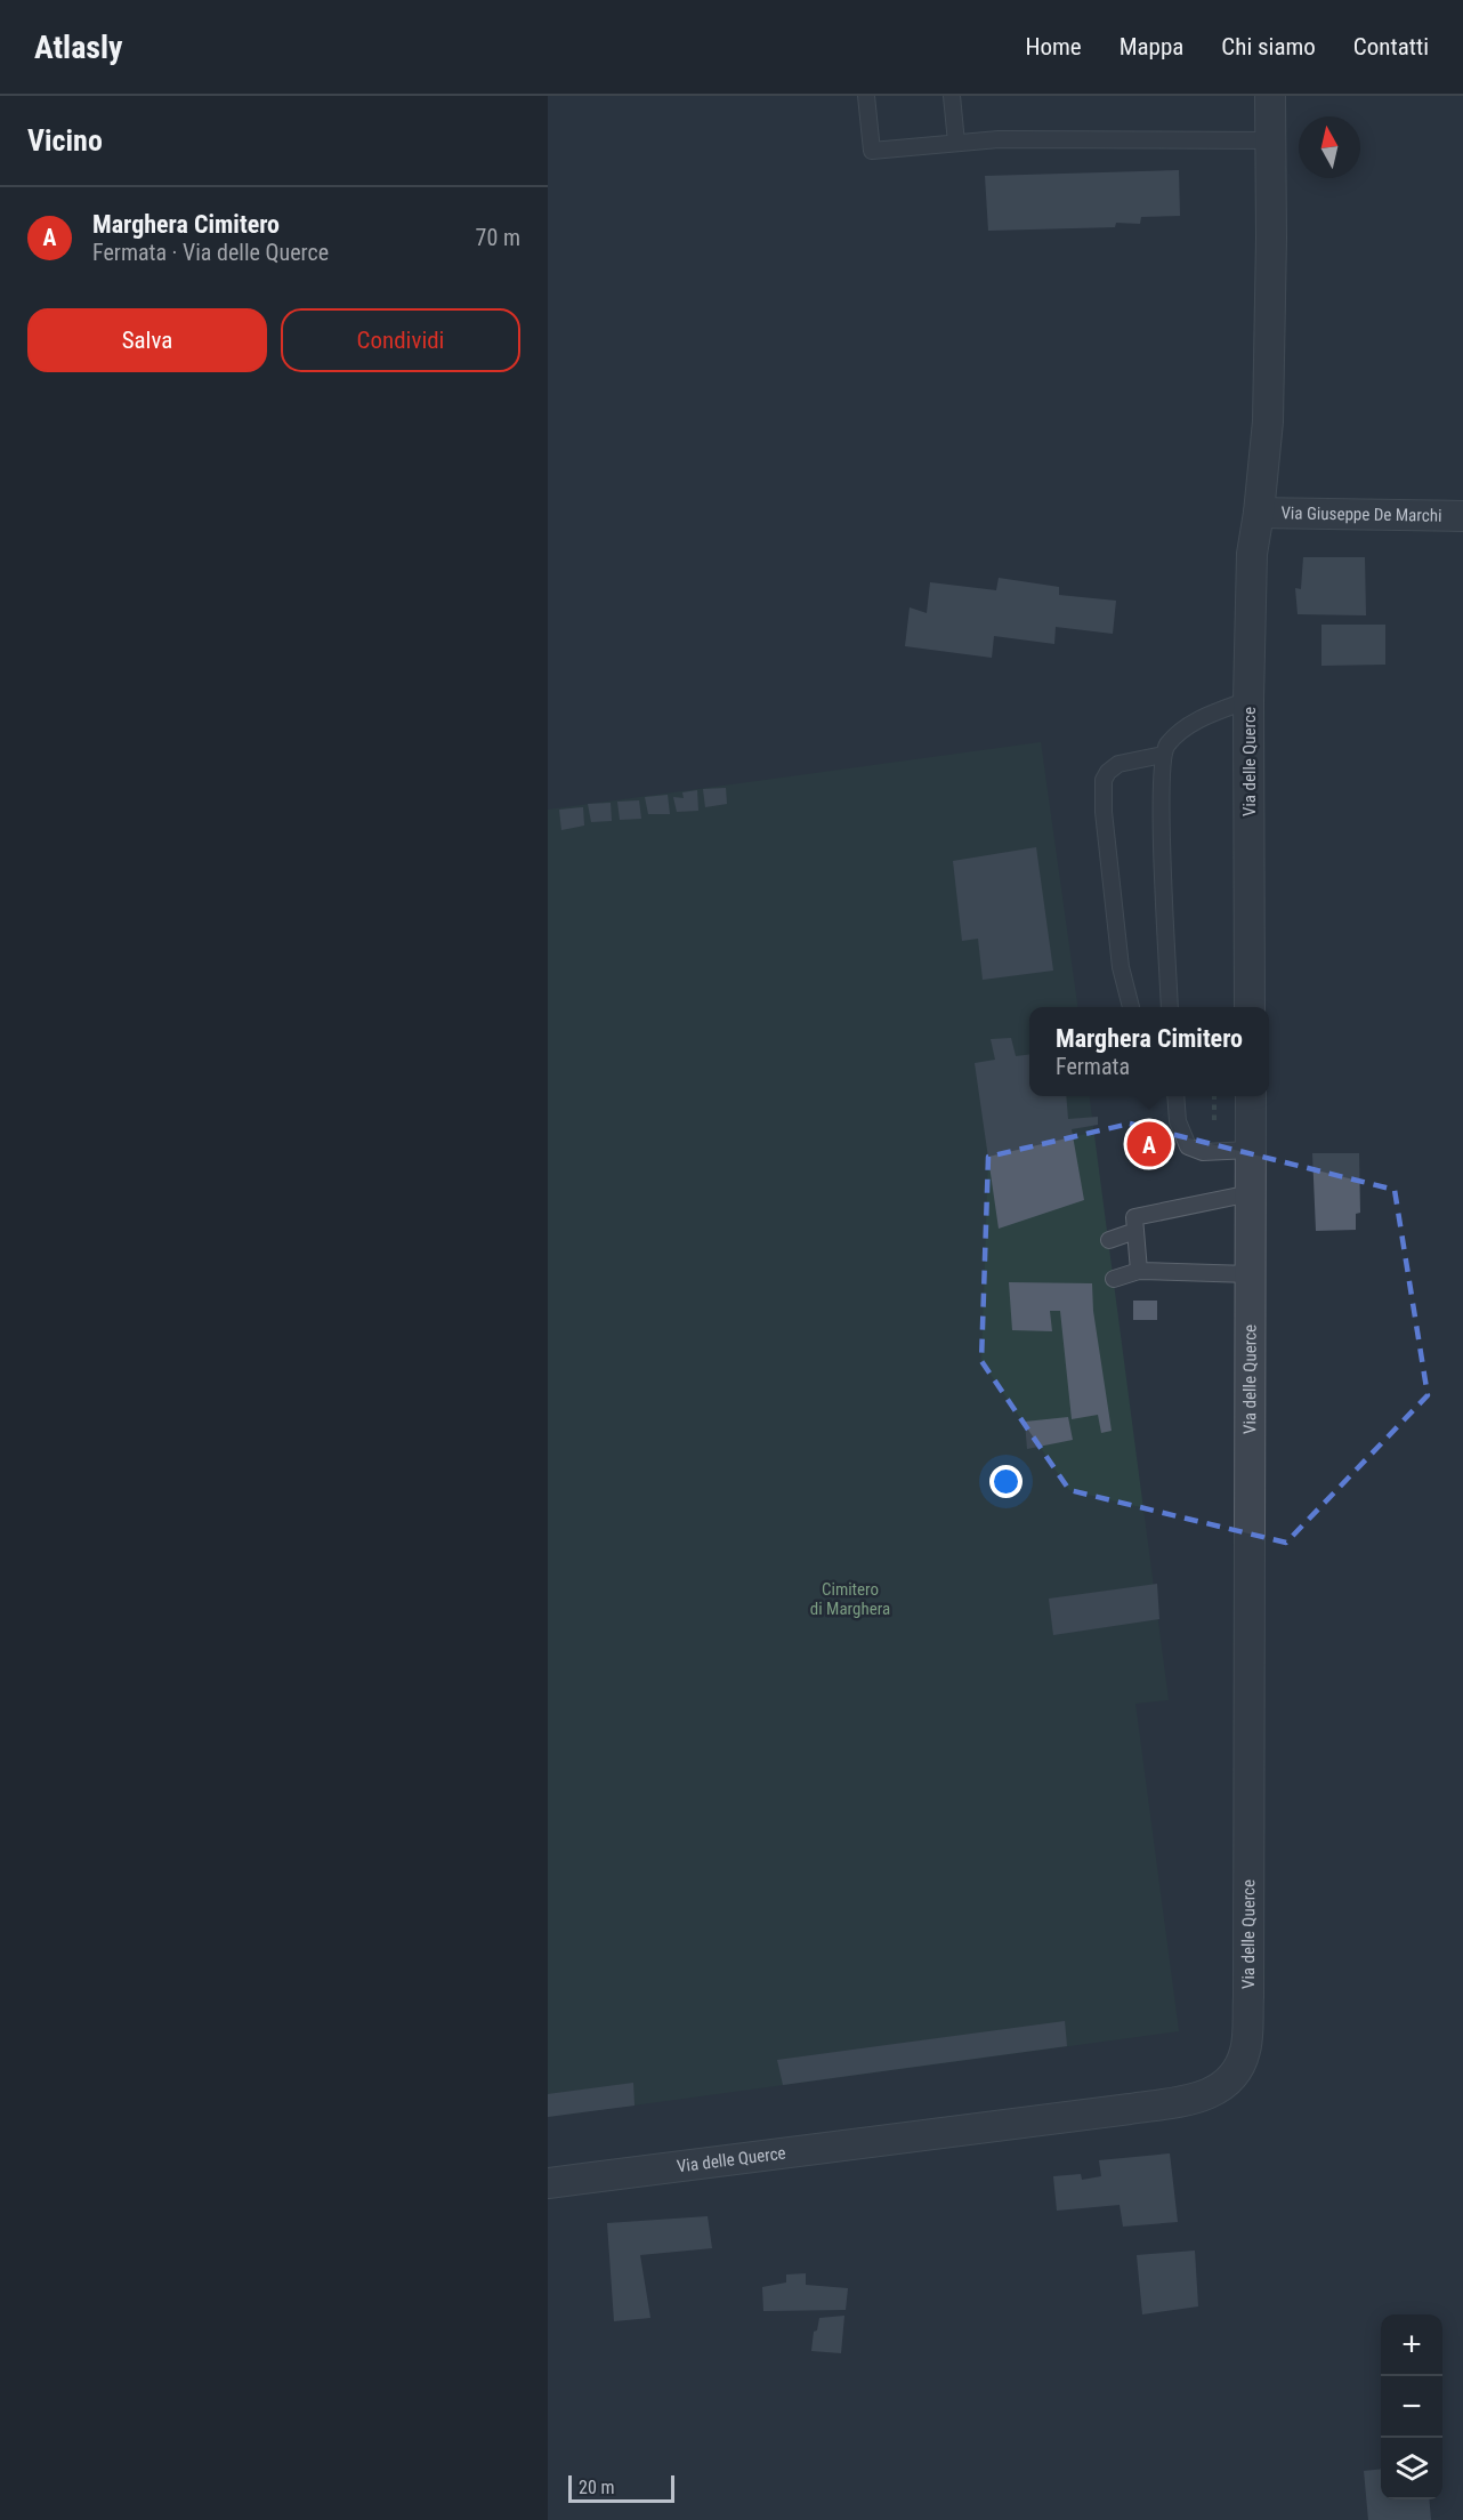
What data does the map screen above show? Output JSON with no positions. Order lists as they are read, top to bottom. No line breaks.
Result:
{"streets":{"street":["Via Giuseppe De Marchi","Via delle Querce"]},"crossings":[["Via Giuseppe De Marchi","Via delle Querce"]],"parks":["Cimitero di Marghera"],"scale_bar":"20 m","north":"top","page":{"header":"Atlasly","nav":["Home","Mappa","Chi siamo","Contatti"],"heading":"Vicino","list":[{"mark":"A","name":"Marghera Cimitero","note":"Fermata · Via delle Querce","value":"70 m"}],"buttons":["Salva","Condividi"],"popup":["Marghera Cimitero","Fermata"],"pins":"A","map_buttons":["+","−"],"scale":"20 m"}}
